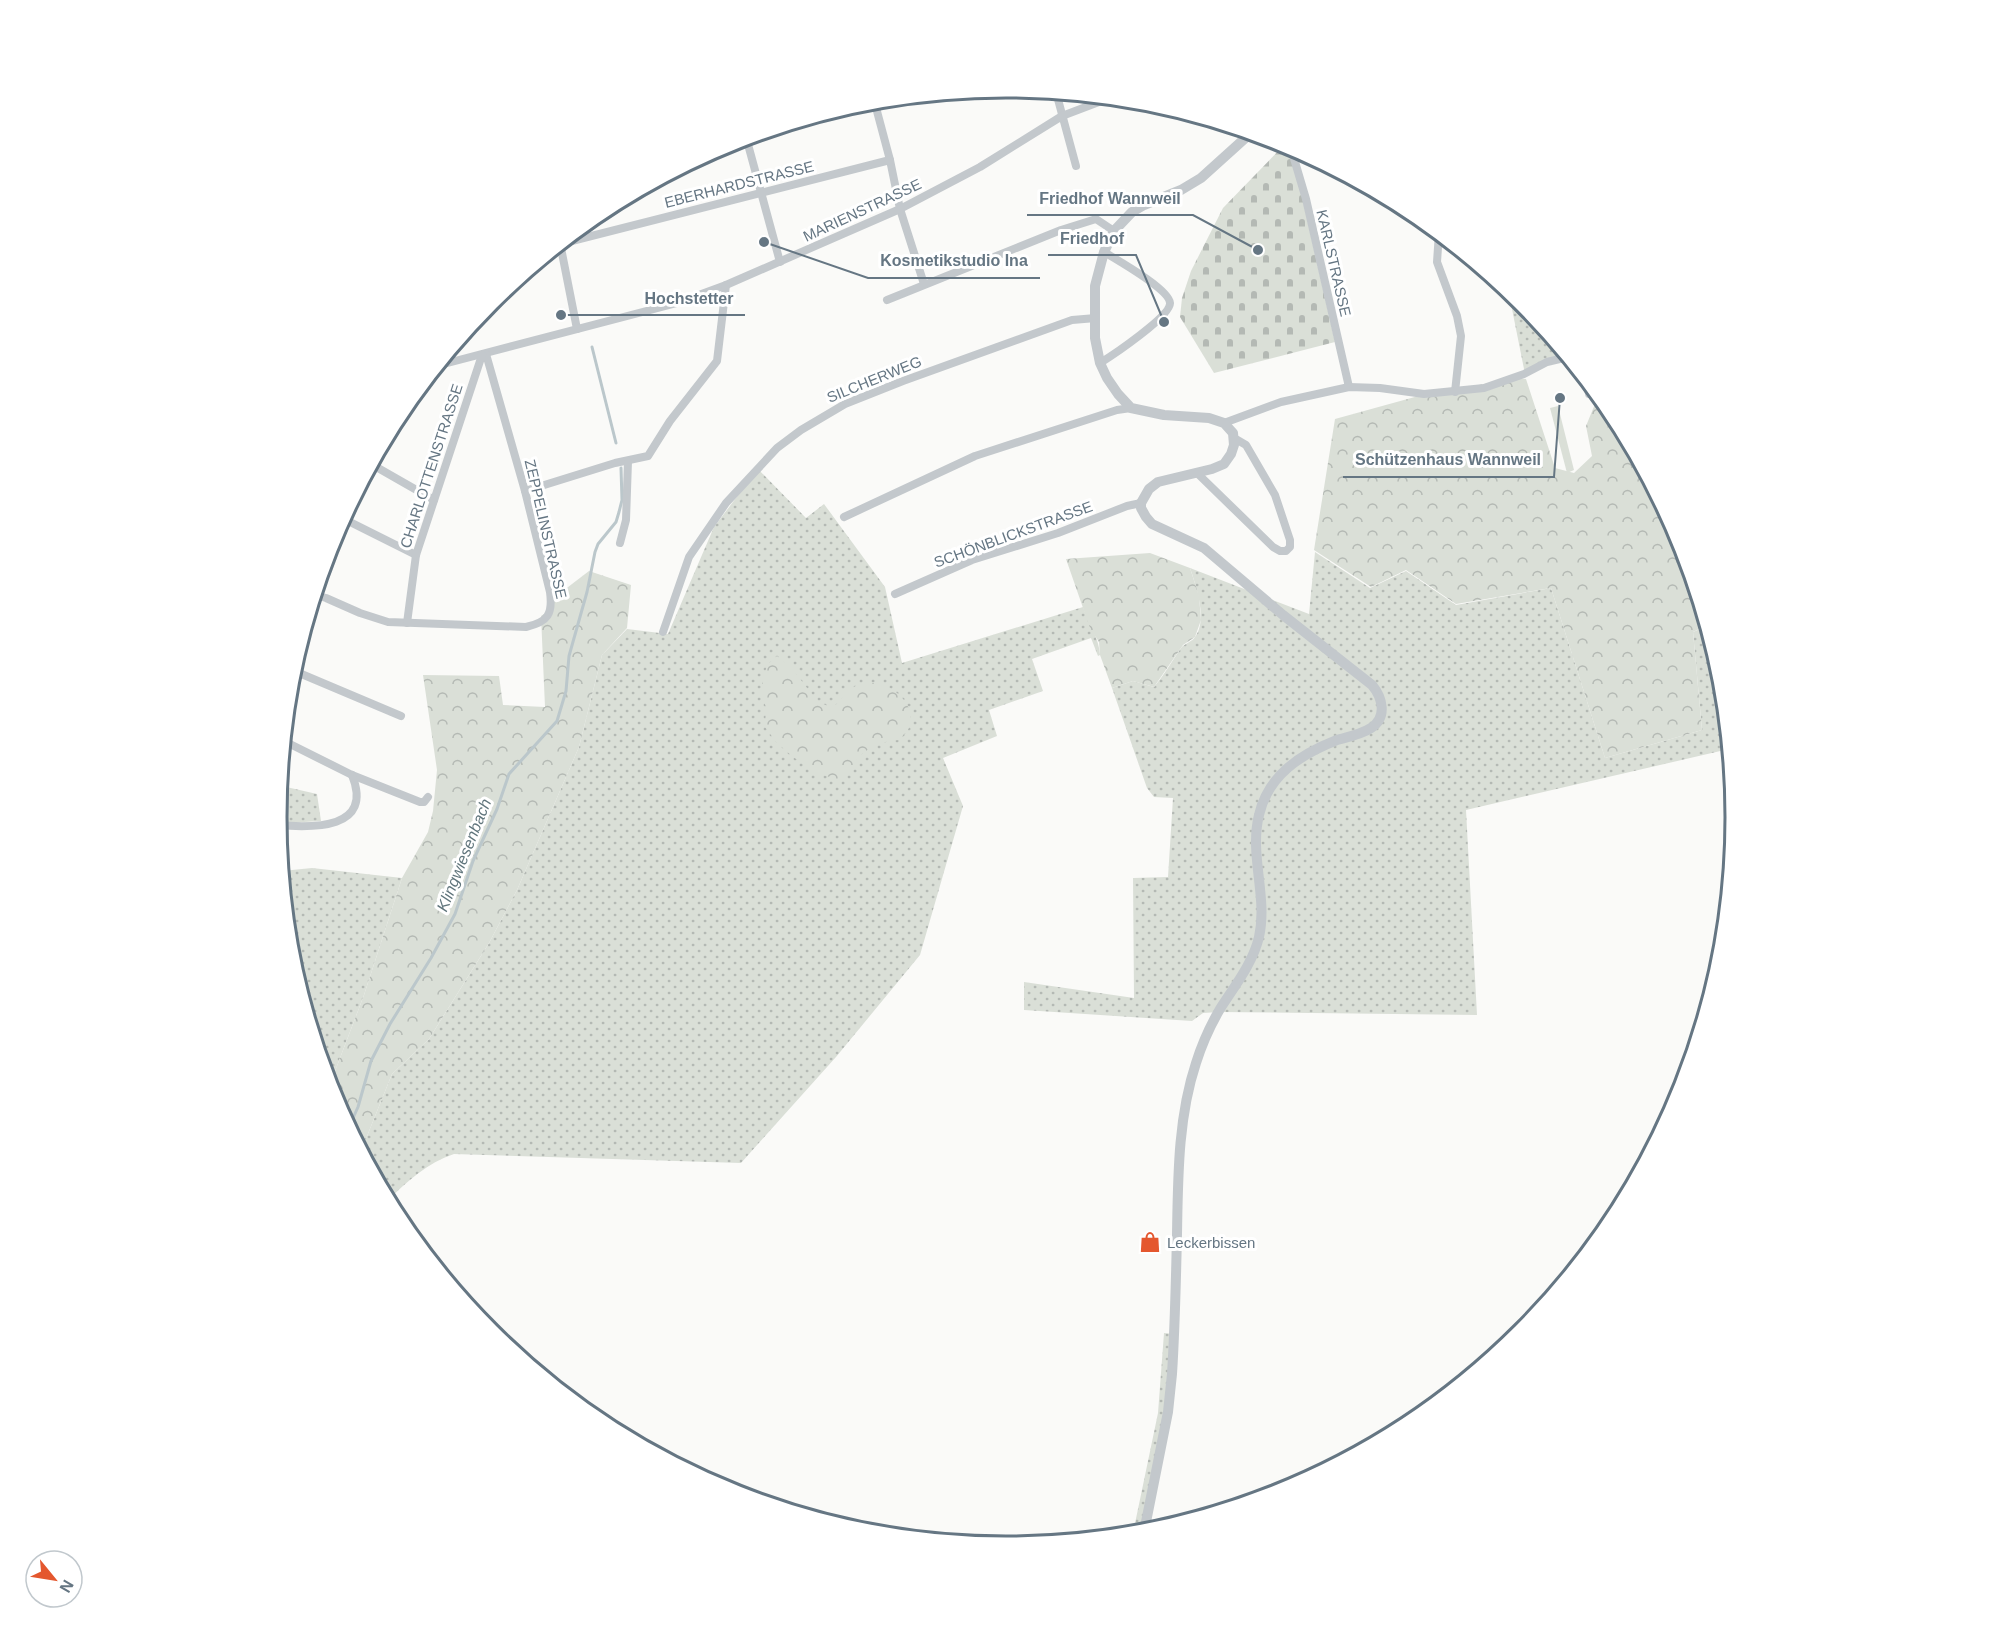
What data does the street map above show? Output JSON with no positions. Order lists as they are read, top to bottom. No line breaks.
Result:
{"streets":{"street":["EBERHARDSTRASSE","MARIENSTRASSE","KARLSTRASSE","SILCHERWEG","CHARLOTTENSTRASSE","ZEPPELINSTRASSE","SCHÖNBLICKSTRASSE"]},"crossings":[["MARIENSTRASSE","CHARLOTTENSTRASSE"],["MARIENSTRASSE","ZEPPELINSTRASSE"],["CHARLOTTENSTRASSE","ZEPPELINSTRASSE"]],"water":["Klingwiesenbach"],"places":{"other":["Kosmetikstudio Ina","Friedhof Wannweil","Hochstetter","Friedhof","Schützenhaus Wannweil"],"shop":["Leckerbissen"]},"north":"bottom right"}
